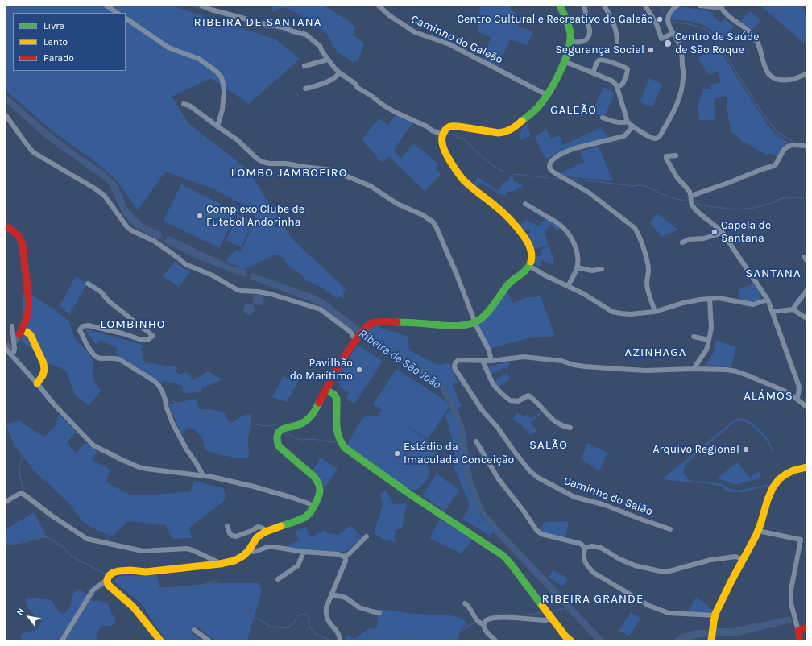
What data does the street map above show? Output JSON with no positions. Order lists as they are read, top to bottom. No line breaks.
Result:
{"streets":{"street":["Caminho do Galeão","Caminho do Salão"]},"districts":["RIBEIRA DE SANTANA","GALEÃO","LOMBO JAMBOEIRO","SANTANA","LOMBINHO","AZINHAGA","ALÁMOS","SALÃO","RIBEIRA GRANDE"],"water":["Ribeira de São João"],"places":["Centro Cultural e Recreativo do Galeão","Centro de Saúde de São Roque","Segurança Social","Complexo Clube de Futebol Andorinha","Capela de Santana","Pavilhão do Marítimo","Arquivo Regional","Estádio da Imaculada Conceição"],"legend":["Livre","Lento","Parado"],"north":"top left"}
